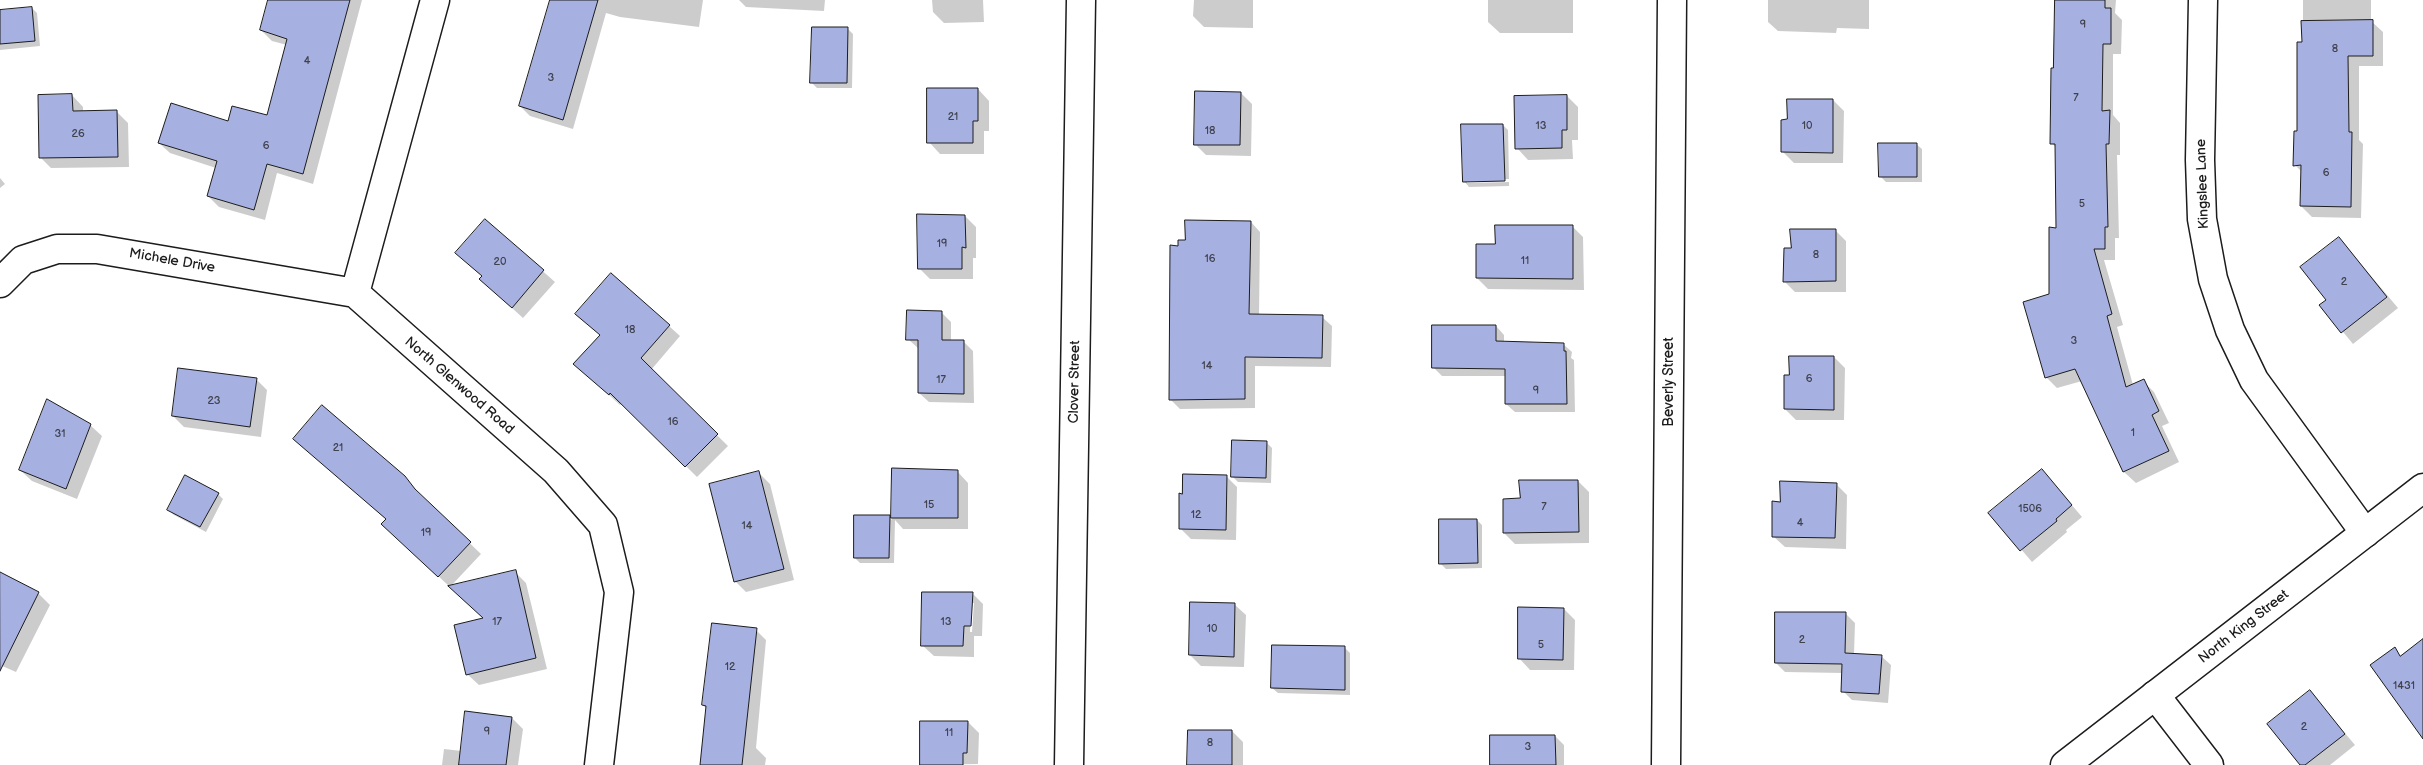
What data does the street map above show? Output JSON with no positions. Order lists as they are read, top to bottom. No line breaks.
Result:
{"streets":{"street":["Kingslee Lane","Michele Drive","Clover Street","Beverly Street","North Glenwood Road","North King Street"]},"crossings":[["Kingslee Lane","North King Street"],["Michele Drive","North Glenwood Road"]],"house_numbers":["9","8","4","3","7","21","13","10","18","26","6","6","5","19","8","16","11","20","2","18","3","14","6","17","9","23","16","1","31","21","15","7","1506","12","4","14","19","17","13","10","2","5","12","1431","2","9","11","8","3"]}
